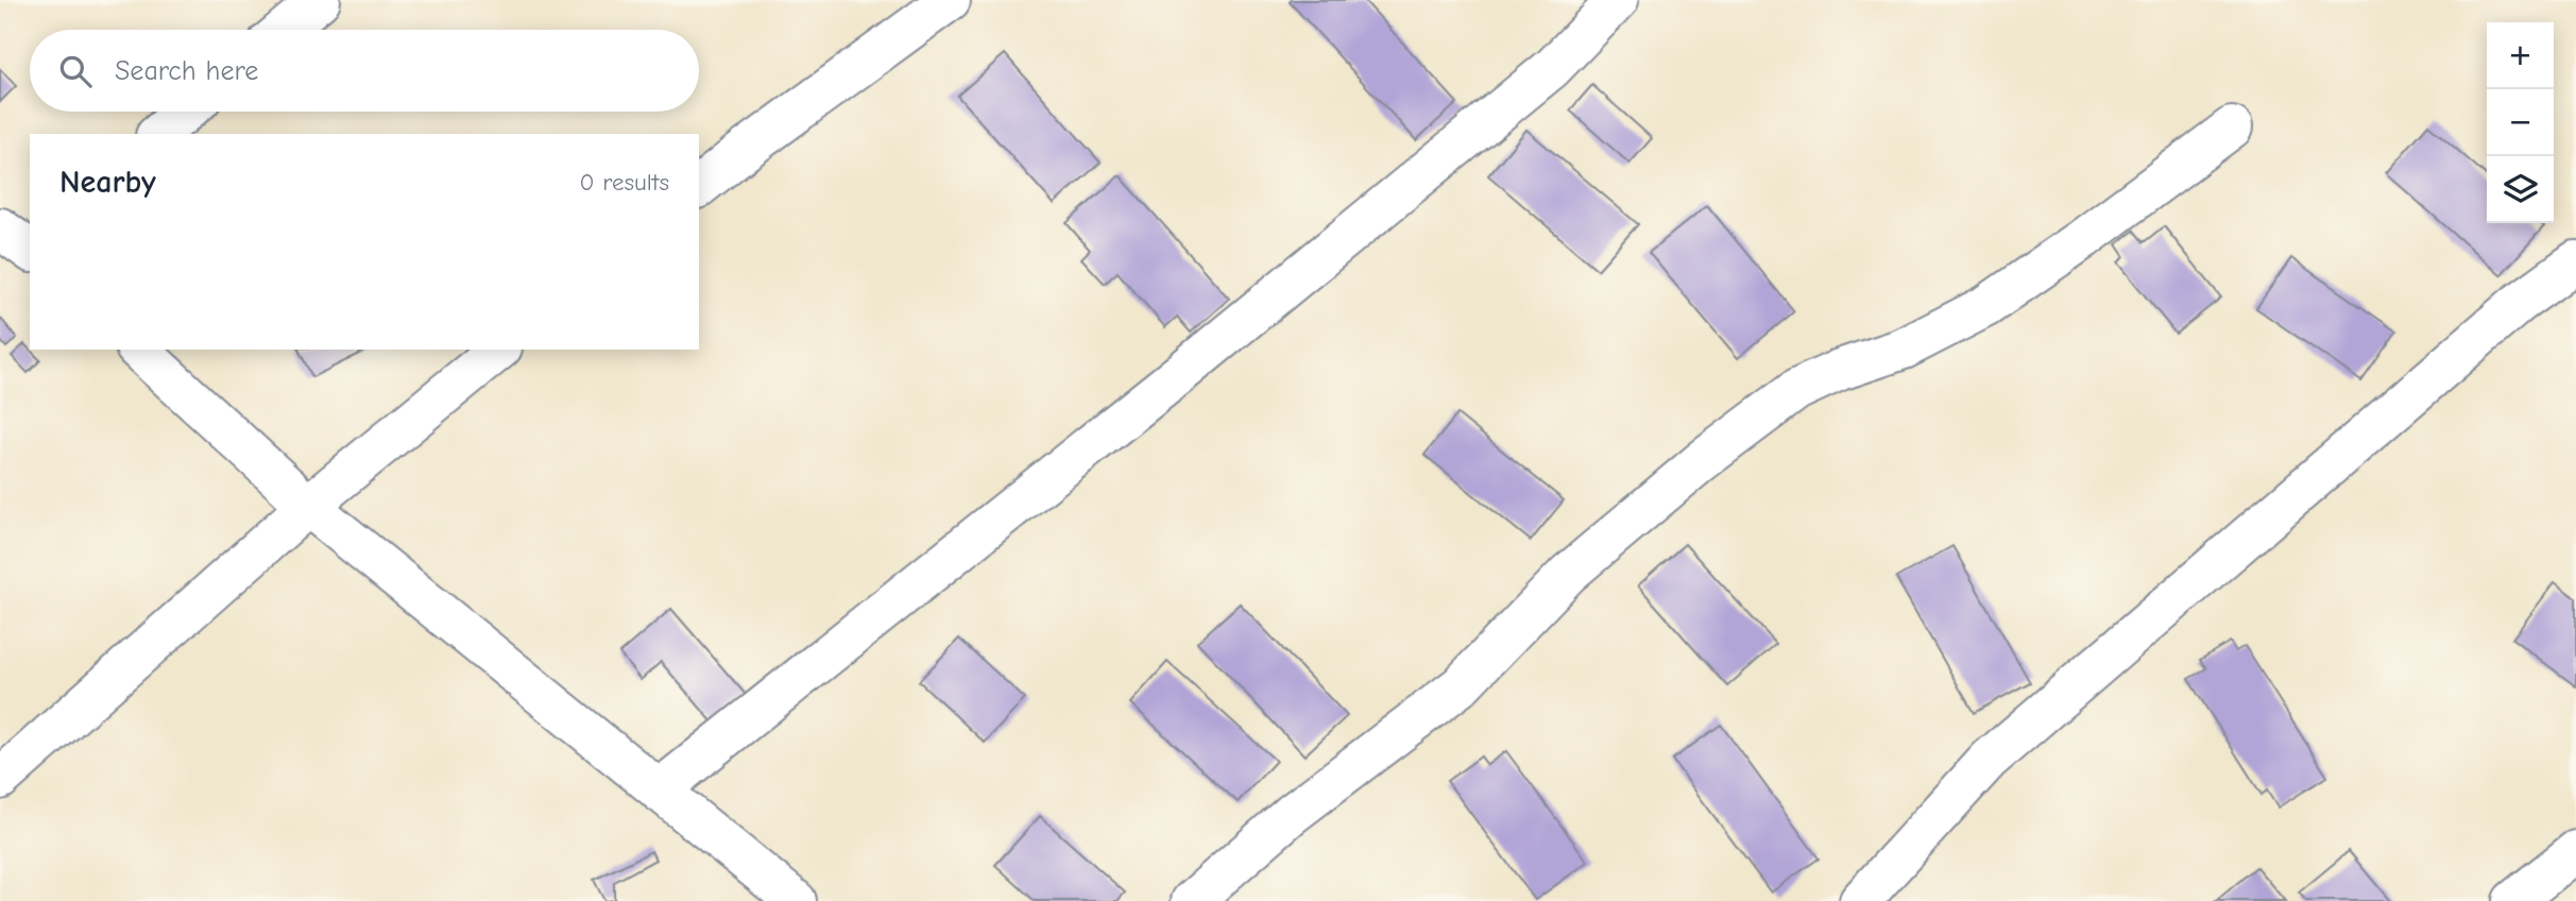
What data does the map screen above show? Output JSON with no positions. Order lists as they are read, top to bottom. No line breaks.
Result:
{"page":{"map_buttons":["+","−"],"search":"Search here","heading":["Nearby","0 results"]}}
